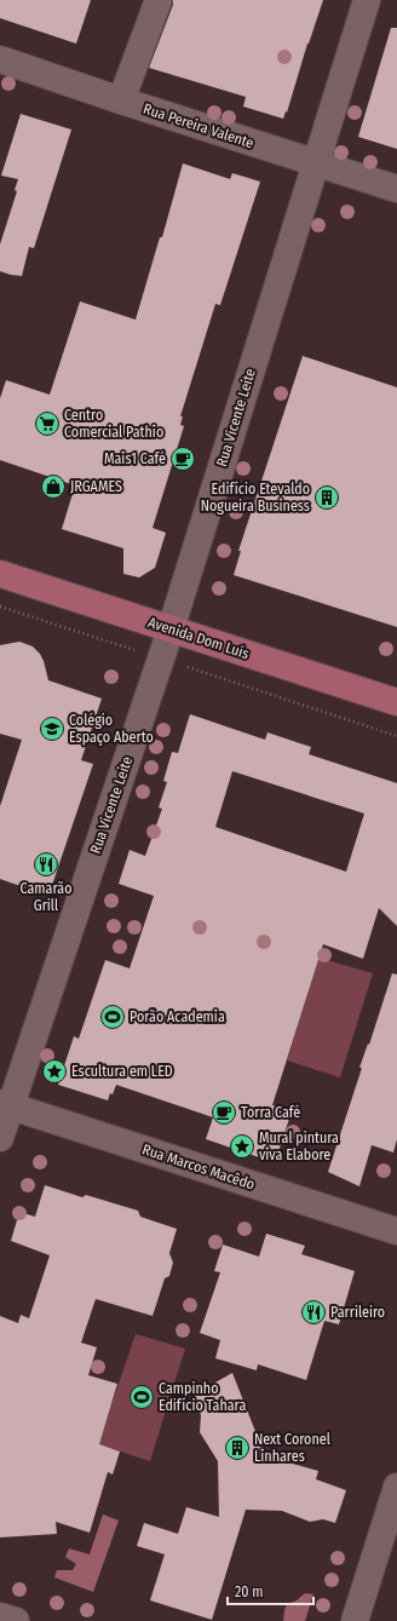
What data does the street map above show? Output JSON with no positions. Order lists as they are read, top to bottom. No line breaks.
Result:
{"streets":{"main road":["Avenida Dom Luís"],"street":["Rua Pereira Valente","Rua Vicente Leite","Rua Marcos Macêdo"]},"crossings":[["Rua Pereira Valente","Rua Vicente Leite"],["Rua Vicente Leite","Avenida Dom Luís"],["Rua Vicente Leite","Rua Marcos Macêdo"]],"places":{"supermarket":["Centro Comercial Pathio"],"cafe":["Mais1 Café","Torra Café"],"shop":["JRGAMES"],"building":["Edifício Etevaldo Nogueira Business","Next Coronel Linhares"],"school or university":["Colégio Espaço Aberto"],"restaurant":["Camarão Grill","Parrileiro"],"sports":["Porão Academia","Campinho Edifício Tahara"],"place":["Escultura em LED","Mural pintura viva Elabore"]},"scale_bar":"20 m"}
